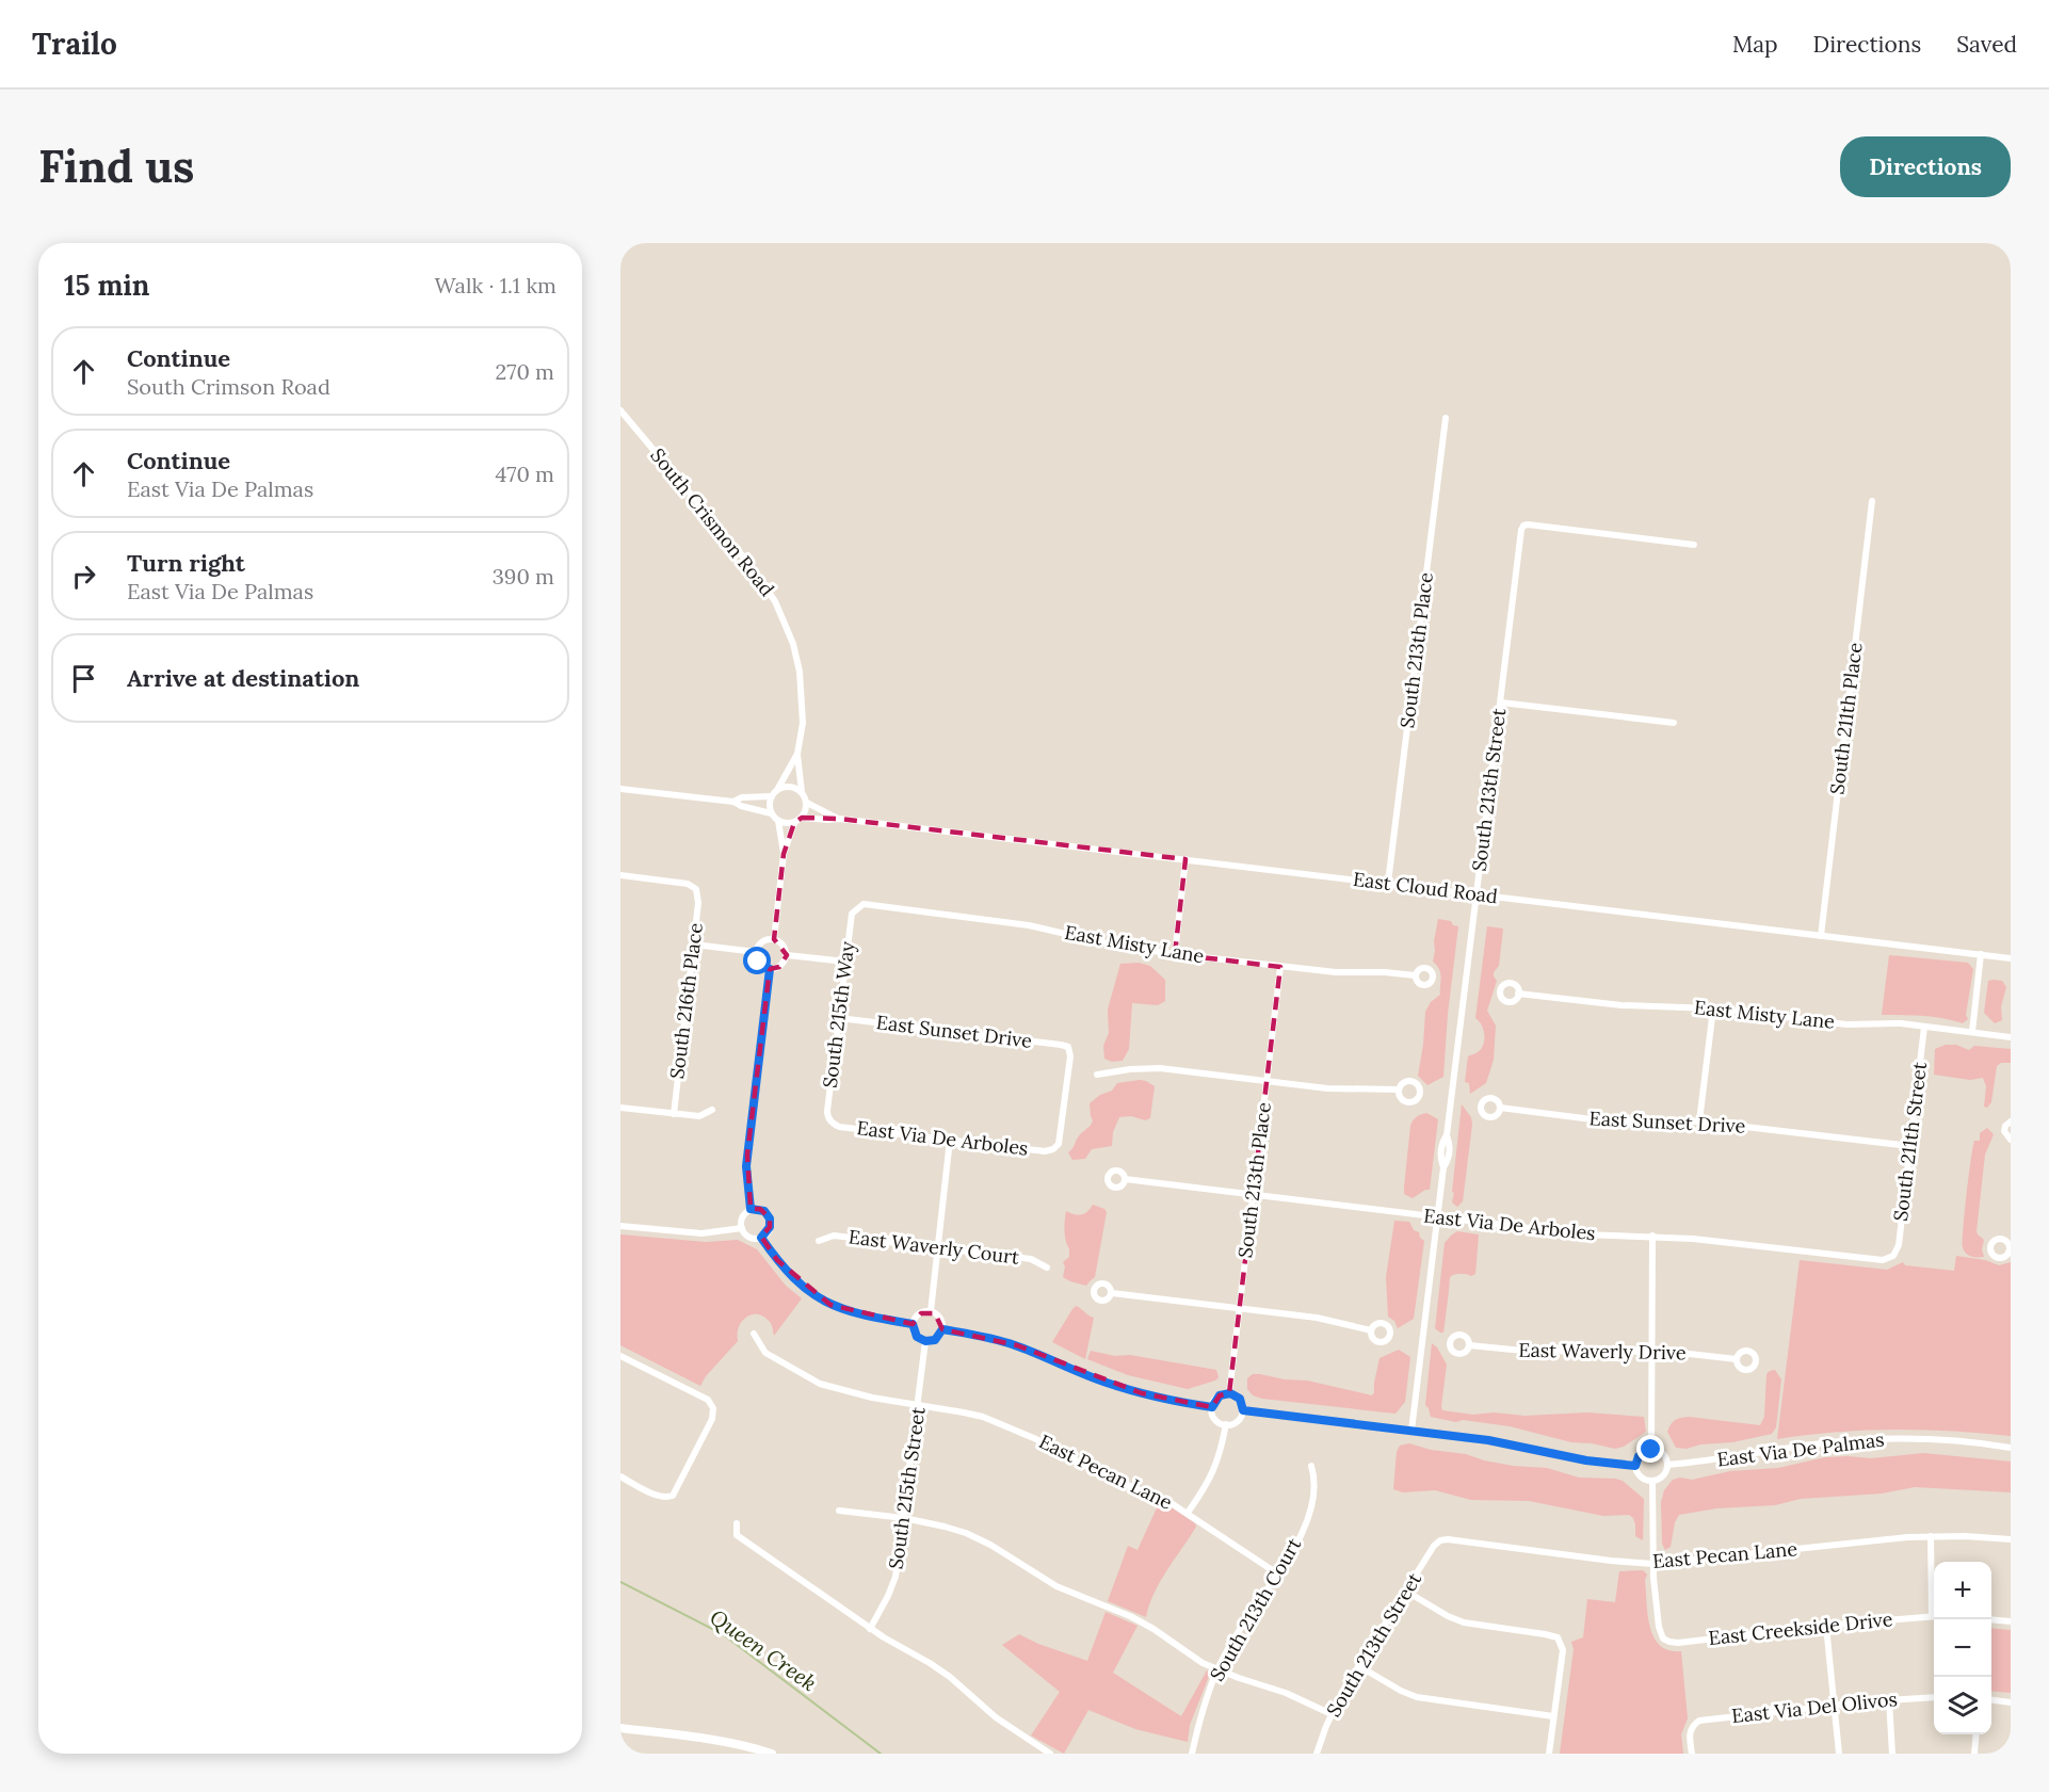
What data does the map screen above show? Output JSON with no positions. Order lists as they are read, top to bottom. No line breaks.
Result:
{"streets":{"street":["South Crismon Road","South 213th Place","South 211th Place","South 213th Street","East Cloud Road","East Misty Lane","South 216th Place","South 215th Way","East Sunset Drive","East Via De Arboles","South 211th Street","East Waverly Court","East Waverly Drive","East Via De Palmas","East Pecan Lane","South 215th Street","South 213th Court","East Creekside Drive","East Via Del Olivos"]},"crossings":[["South Crismon Road","East Cloud Road"],["South 213th Place","East Cloud Road"],["South 213th Place","East Misty Lane"],["South 213th Place","East Via De Arboles"],["South 211th Place","East Cloud Road"],["South 213th Street","East Cloud Road"],["South 213th Street","East Via De Arboles"],["South 213th Street","East Pecan Lane"],["East Misty Lane","South 215th Way"],["East Misty Lane","South 211th Street"],["South 215th Way","East Sunset Drive"],["South 215th Way","East Via De Arboles"],["East Sunset Drive","East Via De Arboles"],["East Sunset Drive","South 211th Street"],["East Via De Arboles","South 211th Street"],["East Pecan Lane","South 215th Street"],["East Pecan Lane","South 213th Court"],["East Pecan Lane","East Creekside Drive"]],"water":["Queen Creek"],"page":{"header":"Trailo","nav":["Map","Directions","Saved"],"buttons":"Directions","title":"Find us","heading":["15 min","Walk · 1.1 km"],"list":[["Continue","South Crimson Road","270 m"],["Continue","East Via De Palmas","470 m"],["Turn right","East Via De Palmas","390 m"],"Arrive at destination"],"map_buttons":["+","−"]}}
